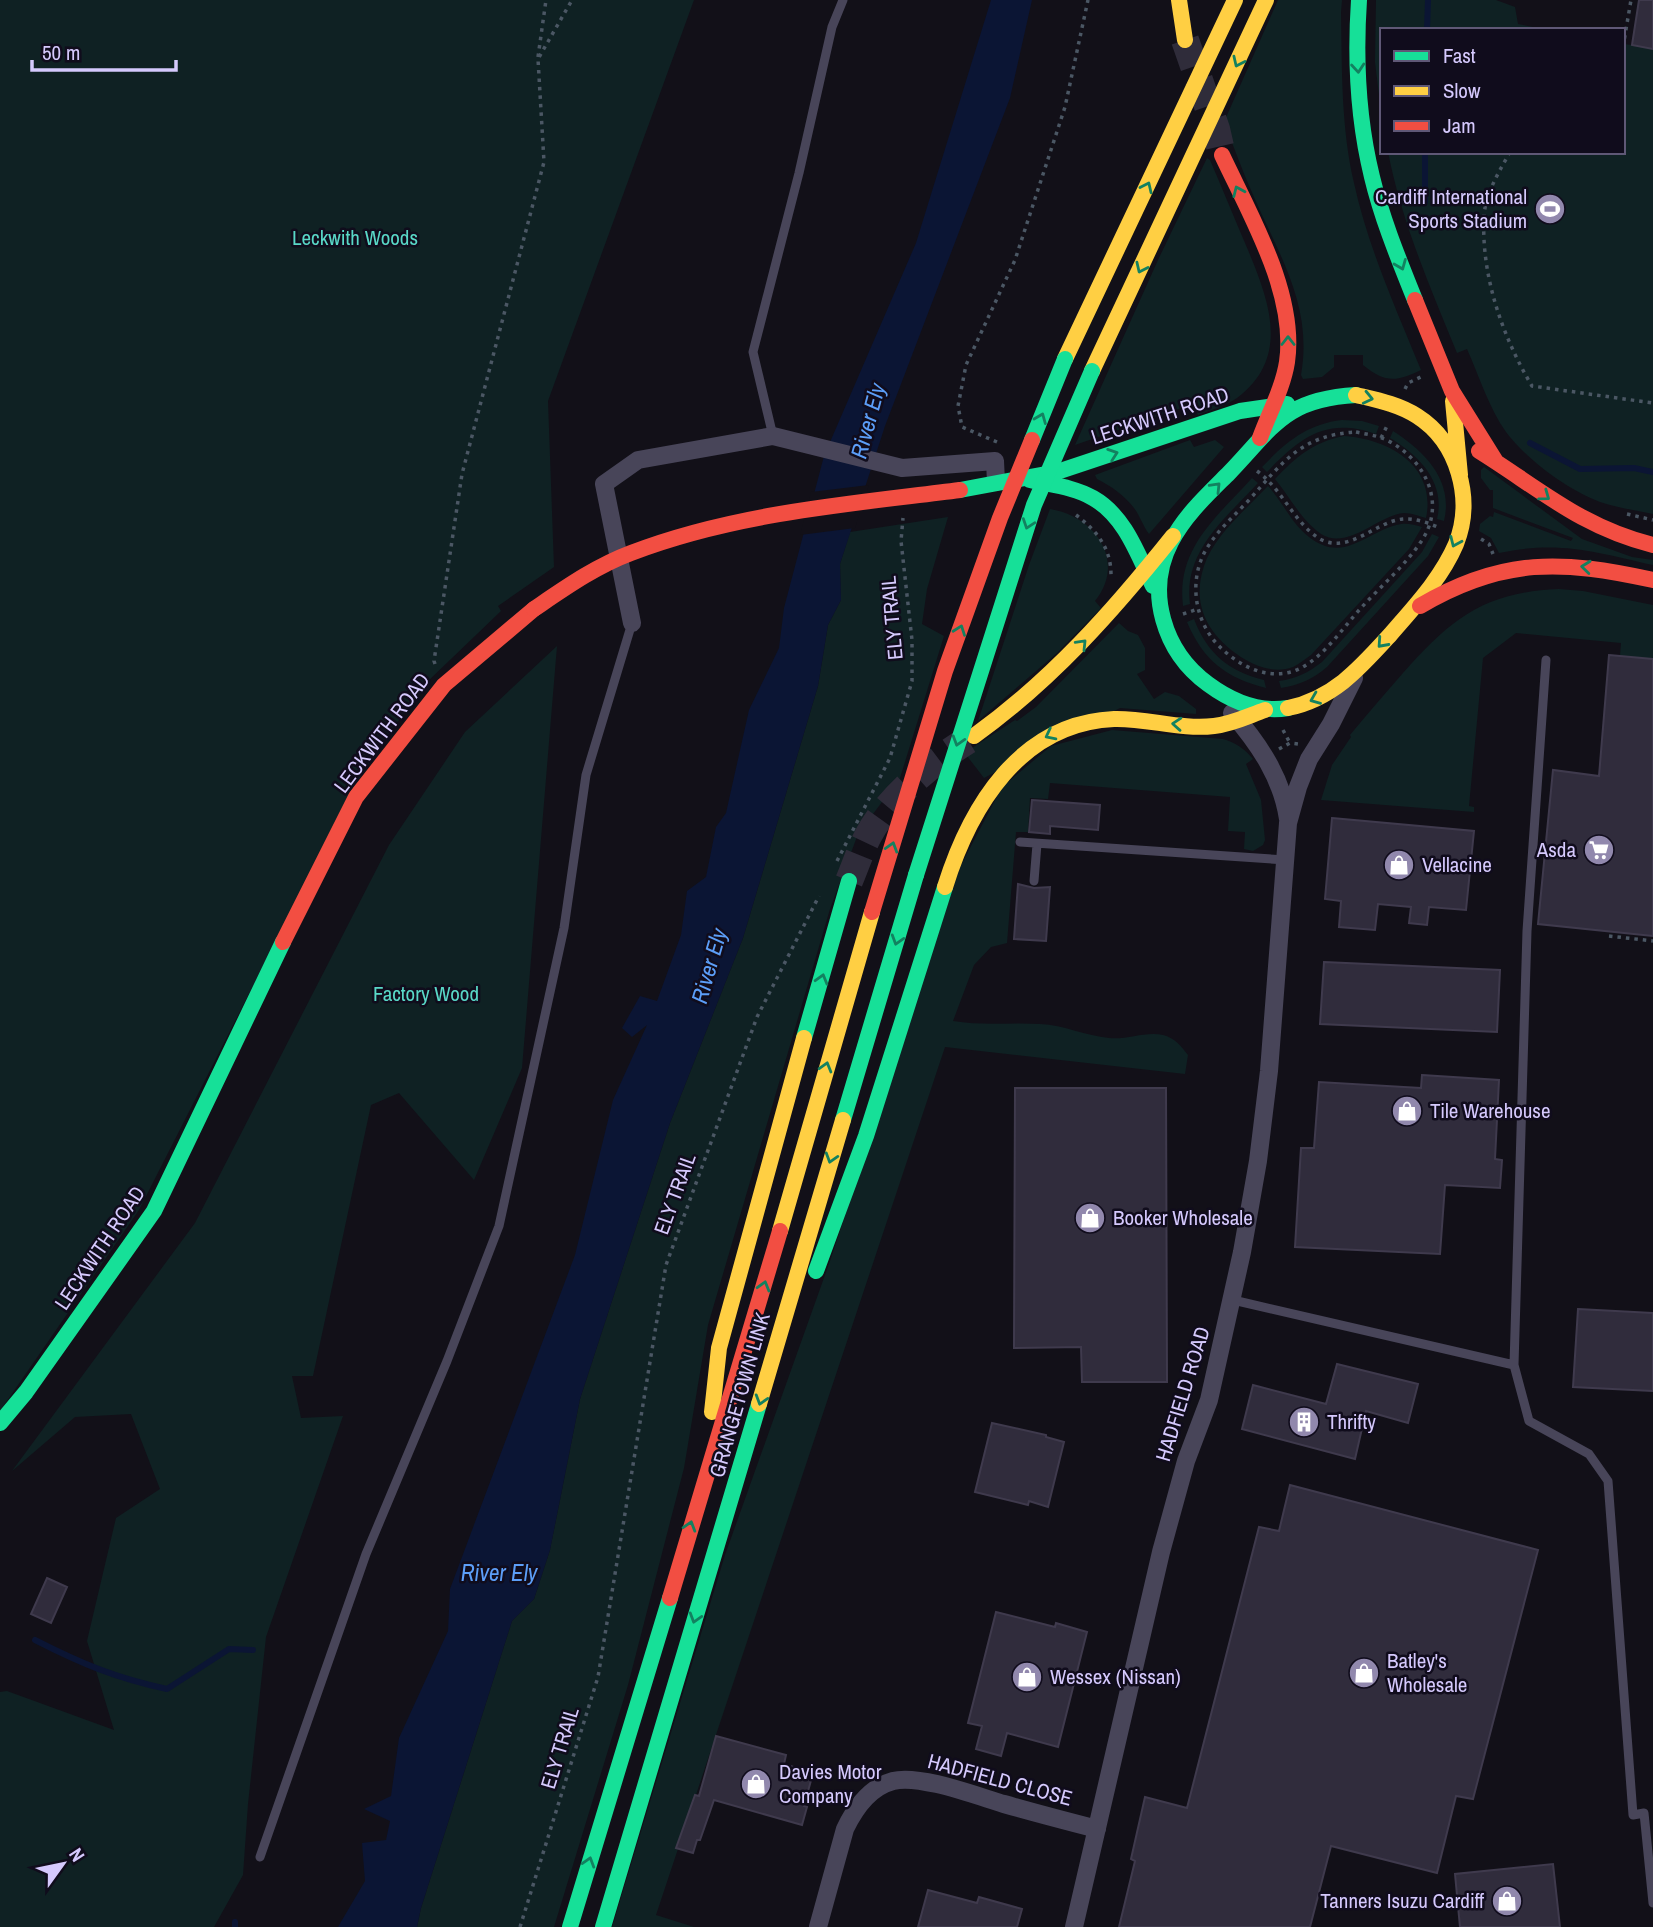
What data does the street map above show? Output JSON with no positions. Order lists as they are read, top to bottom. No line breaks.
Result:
{"streets":{"main road":["LECKWITH ROAD","GRANGETOWN LINK"],"street":["HADFIELD ROAD","HADFIELD CLOSE"],"path":["ELY TRAIL"]},"crossings":[["LECKWITH ROAD","ELY TRAIL"],["HADFIELD ROAD","HADFIELD CLOSE"]],"water":["River Ely"],"parks":["Leckwith Woods","Factory Wood"],"places":{"sports":["Cardiff International Sports Stadium"],"supermarket":["Asda"],"shop":["Vellacine","Tile Warehouse","Booker Wholesale","Batley's Wholesale","Wessex (Nissan)","Davies Motor Company","Tanners Isuzu Cardiff"],"building":["Thrifty"]},"legend":["Fast","Slow","Jam"],"scale_bar":"50 m","north":"top right"}
